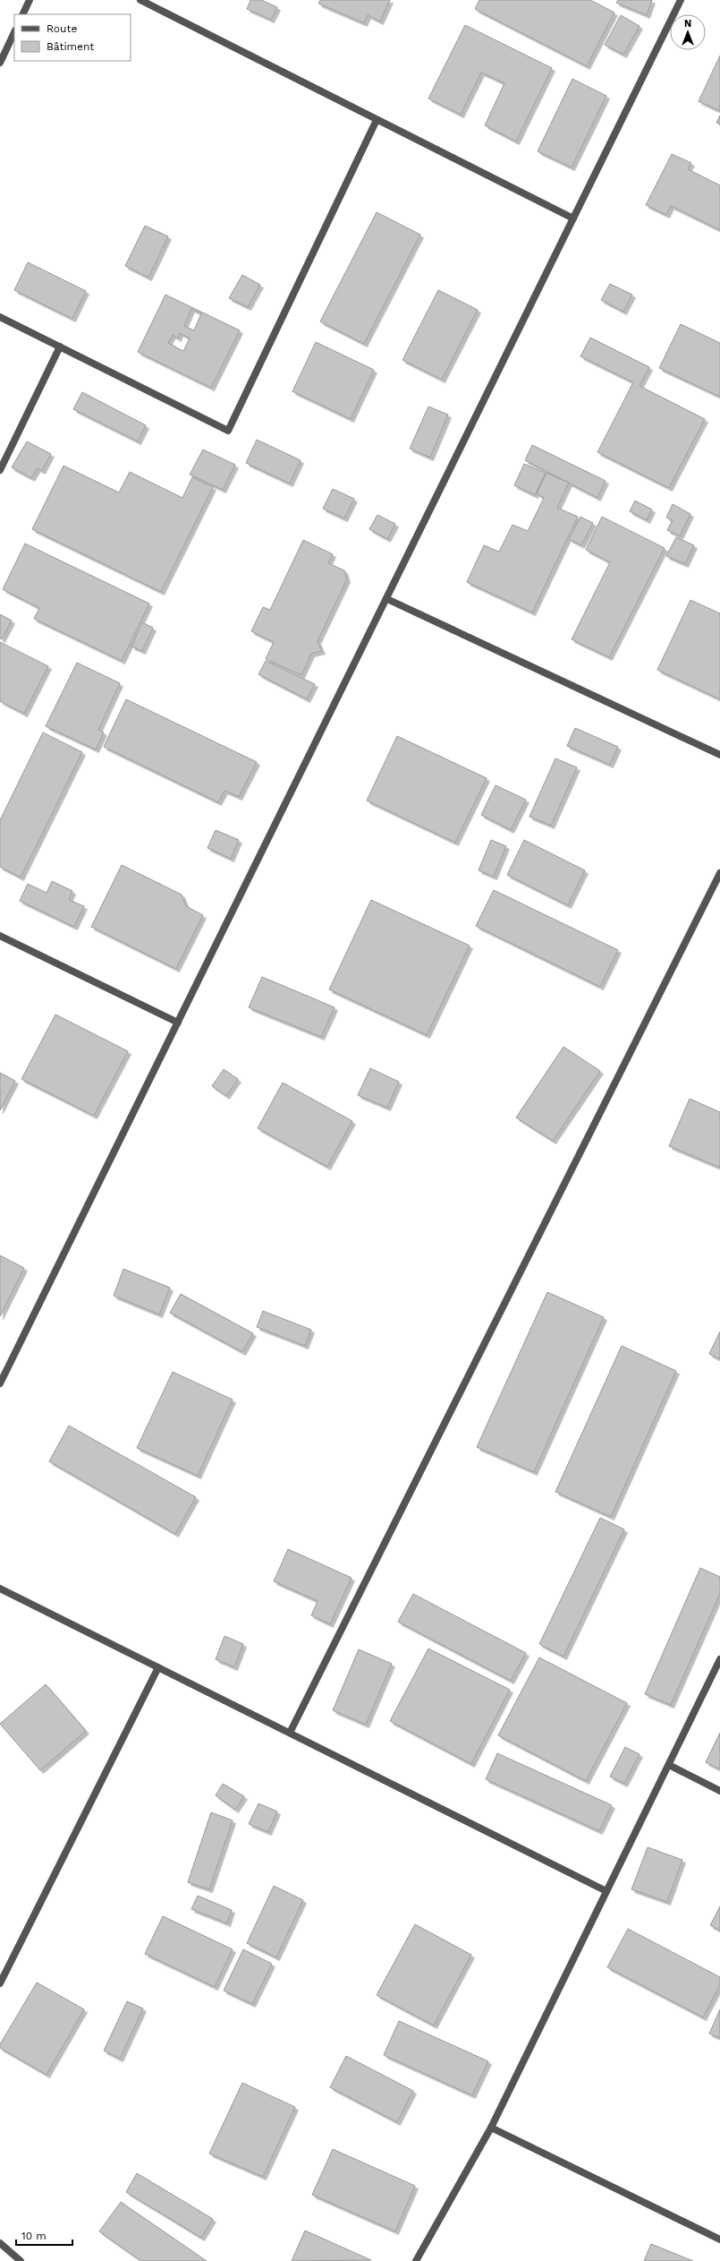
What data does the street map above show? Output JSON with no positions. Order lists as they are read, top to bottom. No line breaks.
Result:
{"legend":["Route","Bâtiment"],"scale_bar":"10 m","north":"top"}
